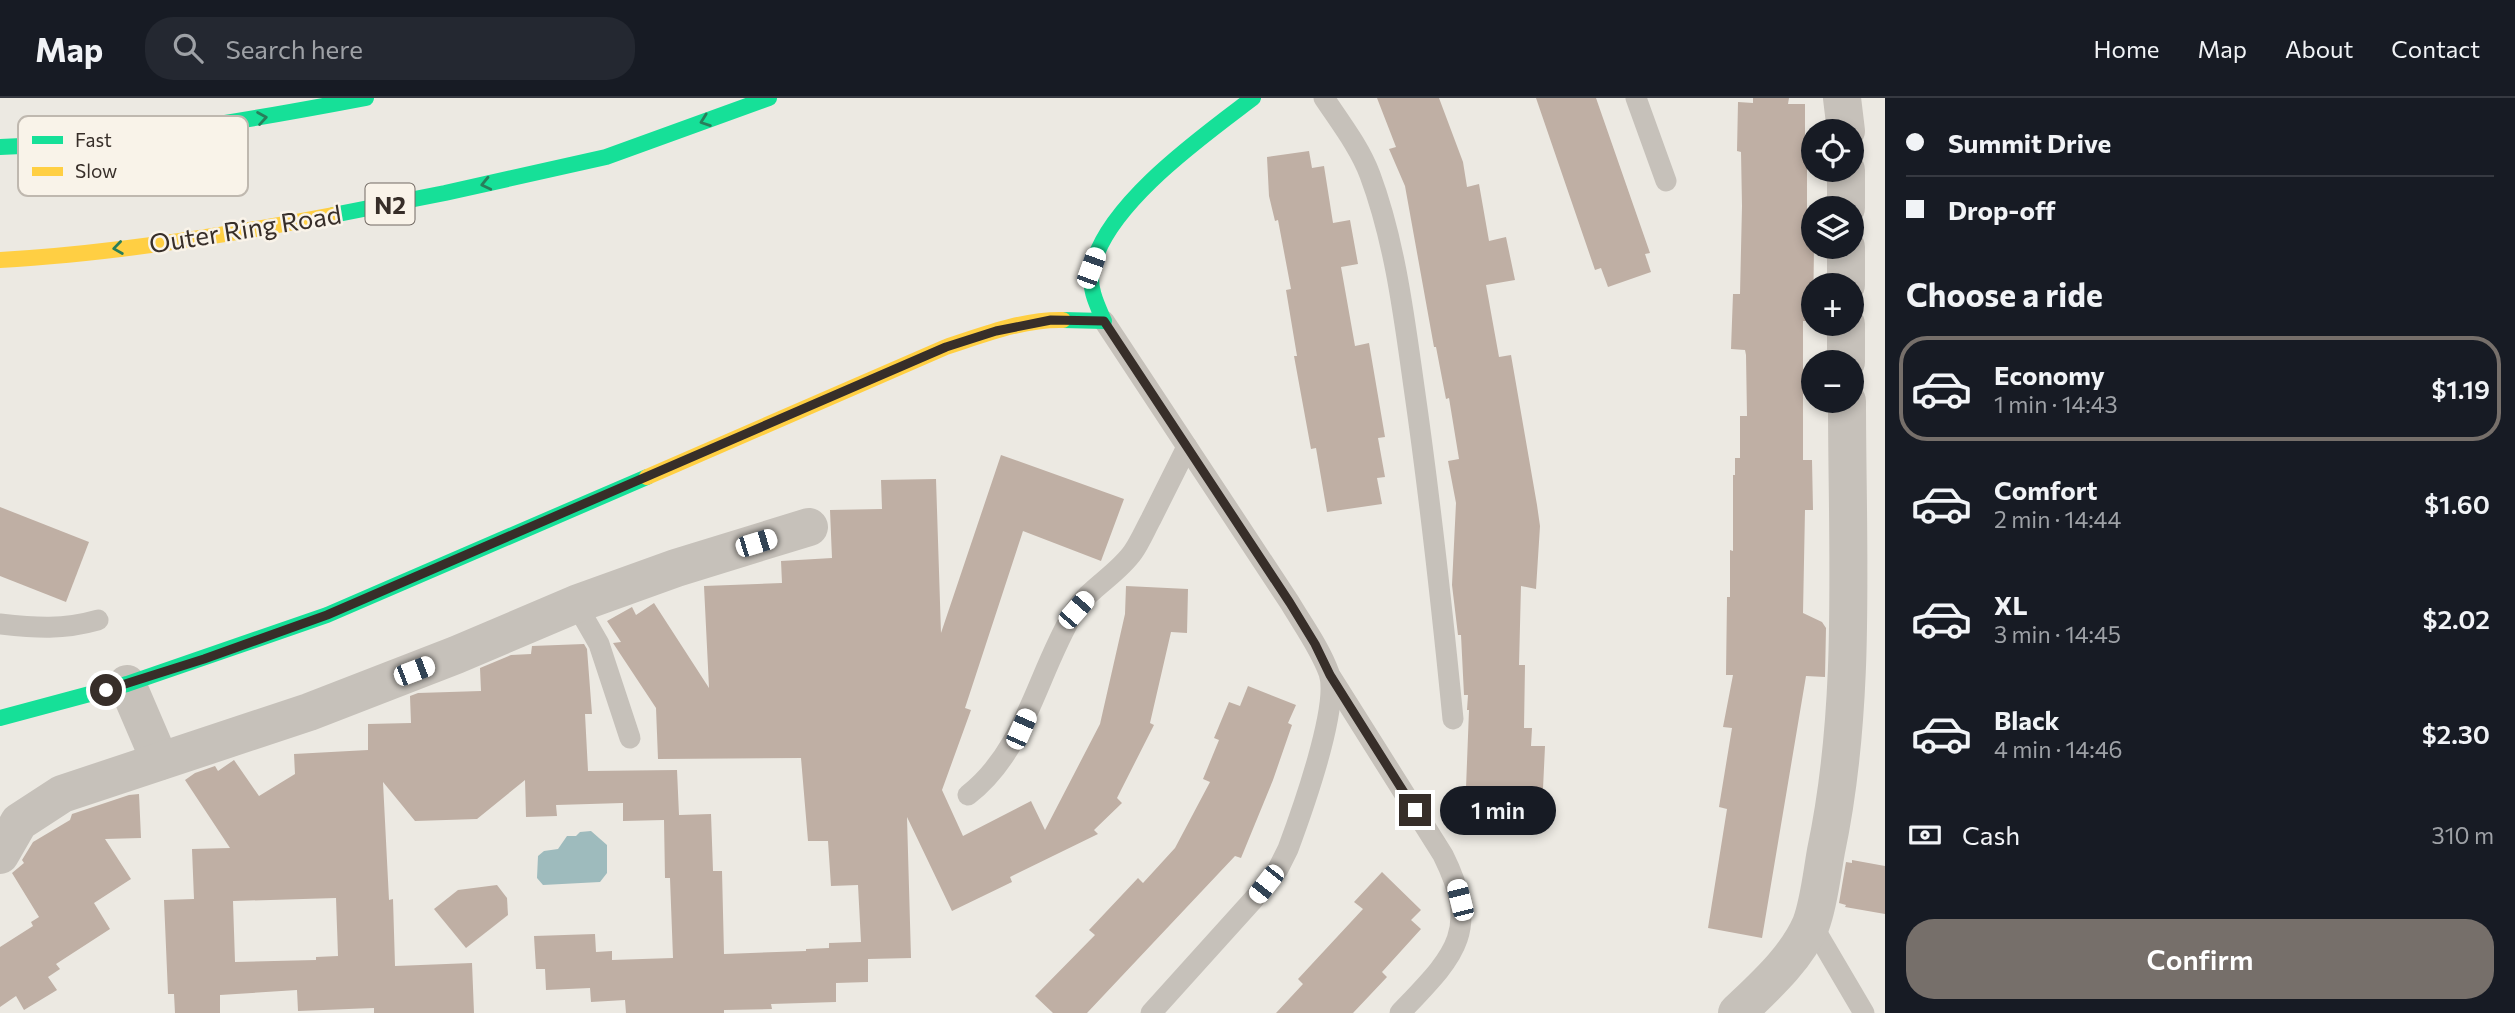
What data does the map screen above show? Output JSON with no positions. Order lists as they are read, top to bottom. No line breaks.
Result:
{"streets":{"main road":["N2","Outer Ring Road"]},"one_way":["Outer Ring Road"],"legend":["Fast","Slow"],"page":{"header":"Map","search":"Search here","nav":["Home","Map","About","Contact"],"banner":["Summit Drive","Drop-off"],"map_buttons":["+","−"],"heading":"Choose a ride","list":[{"name":"Economy","note":"1 min · 14:43","value":"$1.19"},{"name":"Comfort","note":"2 min · 14:44","value":"$1.60"},{"name":"XL","note":"3 min · 14:45","value":"$2.02"},{"name":"Black","note":"4 min · 14:46","value":"$2.30"}],"bubble":"1 min","pay":["Cash","310 m"],"buttons":"Confirm"}}
